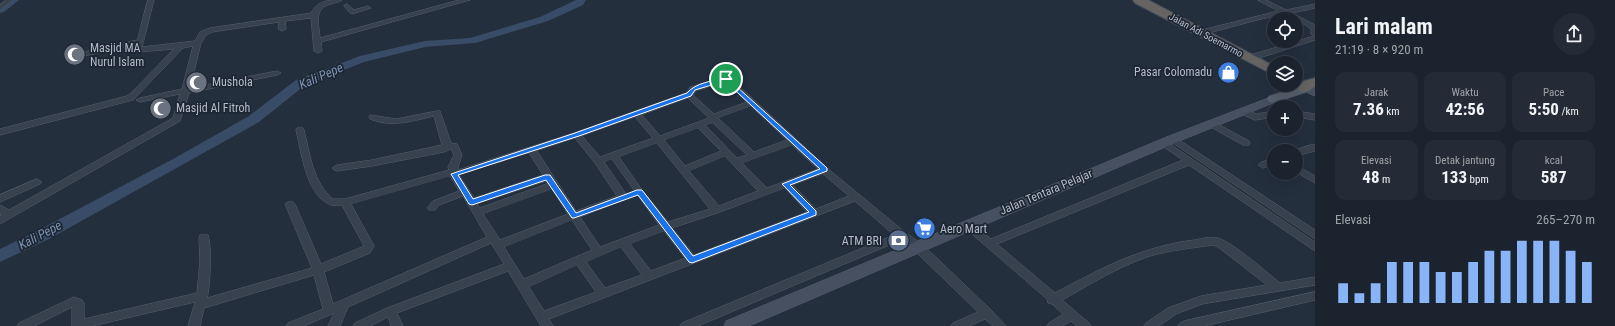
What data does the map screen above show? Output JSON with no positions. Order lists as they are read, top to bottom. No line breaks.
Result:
{"streets":{"highway":["Jalan Adi Soemarmo"],"main road":["Jalan Tentara Pelajar"]},"water":["Kali Pepe"],"places":{"mosque":["Masjid MA Nurul Islam","Mushola","Masjid Al Fitroh"],"shop":["Pasar Colomadu"],"supermarket":["Aero Mart"],"bank":["ATM BRI"]},"page":{"heading":["Lari malam","21:19 · 8 × 920 m"],"map_buttons":["+","−"],"stats":[["Jarak","7.36 km"],["Waktu","42:56"],["Pace","5:50 /km"],["Elevasi","48 m"],["Detak jantung","133 bpm"],["kcal","587"]],"chart":["Elevasi","265–270 m"]}}
